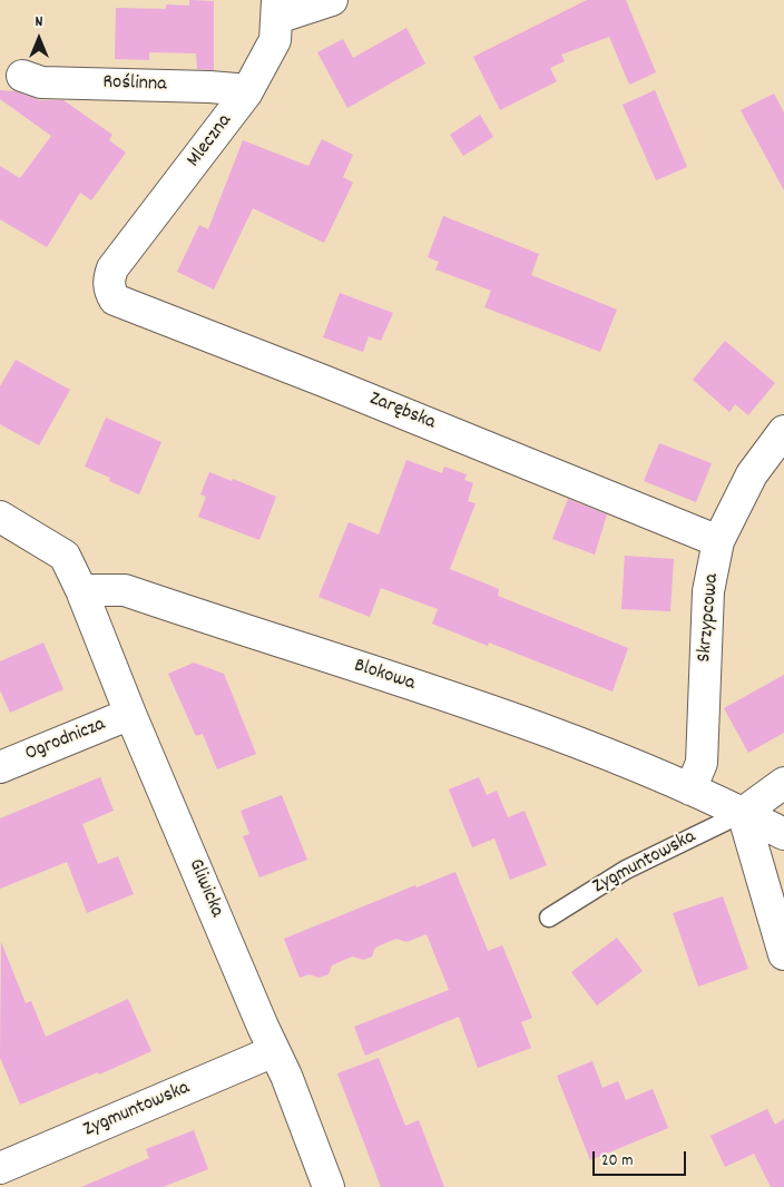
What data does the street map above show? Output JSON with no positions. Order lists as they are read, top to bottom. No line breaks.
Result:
{"streets":{"street":["Roślinna","Mleczna","Zarębska","Skrzypcowa","Blokowa","Ogrodnicza","Zygmuntowska","Gliwicka"]},"crossings":[["Roślinna","Mleczna"],["Mleczna","Zarębska"],["Zarębska","Skrzypcowa"],["Skrzypcowa","Blokowa"],["Blokowa","Zygmuntowska"],["Blokowa","Gliwicka"],["Ogrodnicza","Gliwicka"],["Zygmuntowska","Gliwicka"]],"scale_bar":"20 m","north":"top"}
